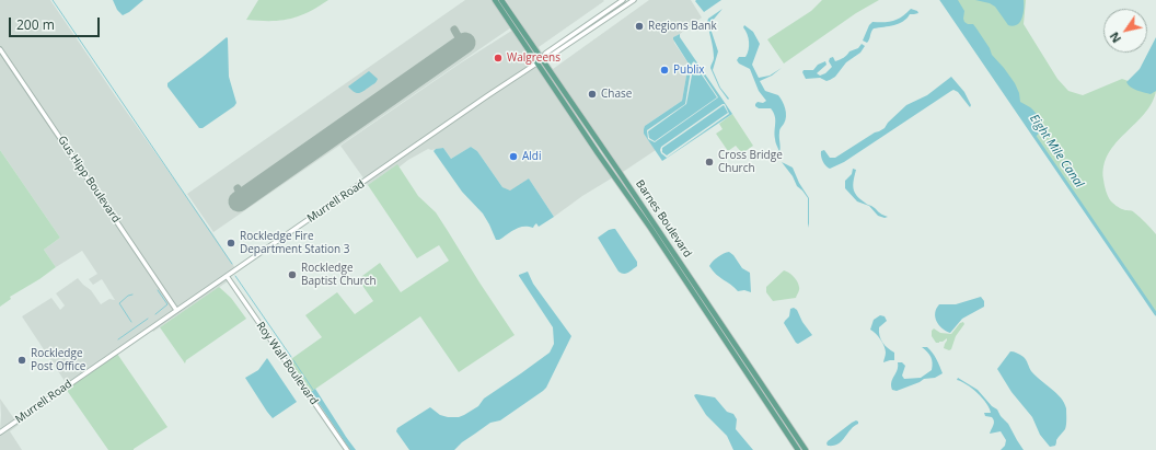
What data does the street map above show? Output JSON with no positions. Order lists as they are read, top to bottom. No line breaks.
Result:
{"streets":{"main road":["Barnes Boulevard"],"street":["Gus Hipp Boulevard","Murrell Road","Roy Wall Boulevard"]},"crossings":[["Gus Hipp Boulevard","Murrell Road"],["Murrell Road","Barnes Boulevard"],["Murrell Road","Roy Wall Boulevard"]],"water":["Eight Mile Canal"],"places":["Regions Bank","Walgreens","Publix","Chase","Aldi","Cross Bridge Church","Rockledge Fire Department Station 3","Rockledge Baptist Church","Rockledge Post Office"],"scale_bar":"200 m","north":"bottom left"}
